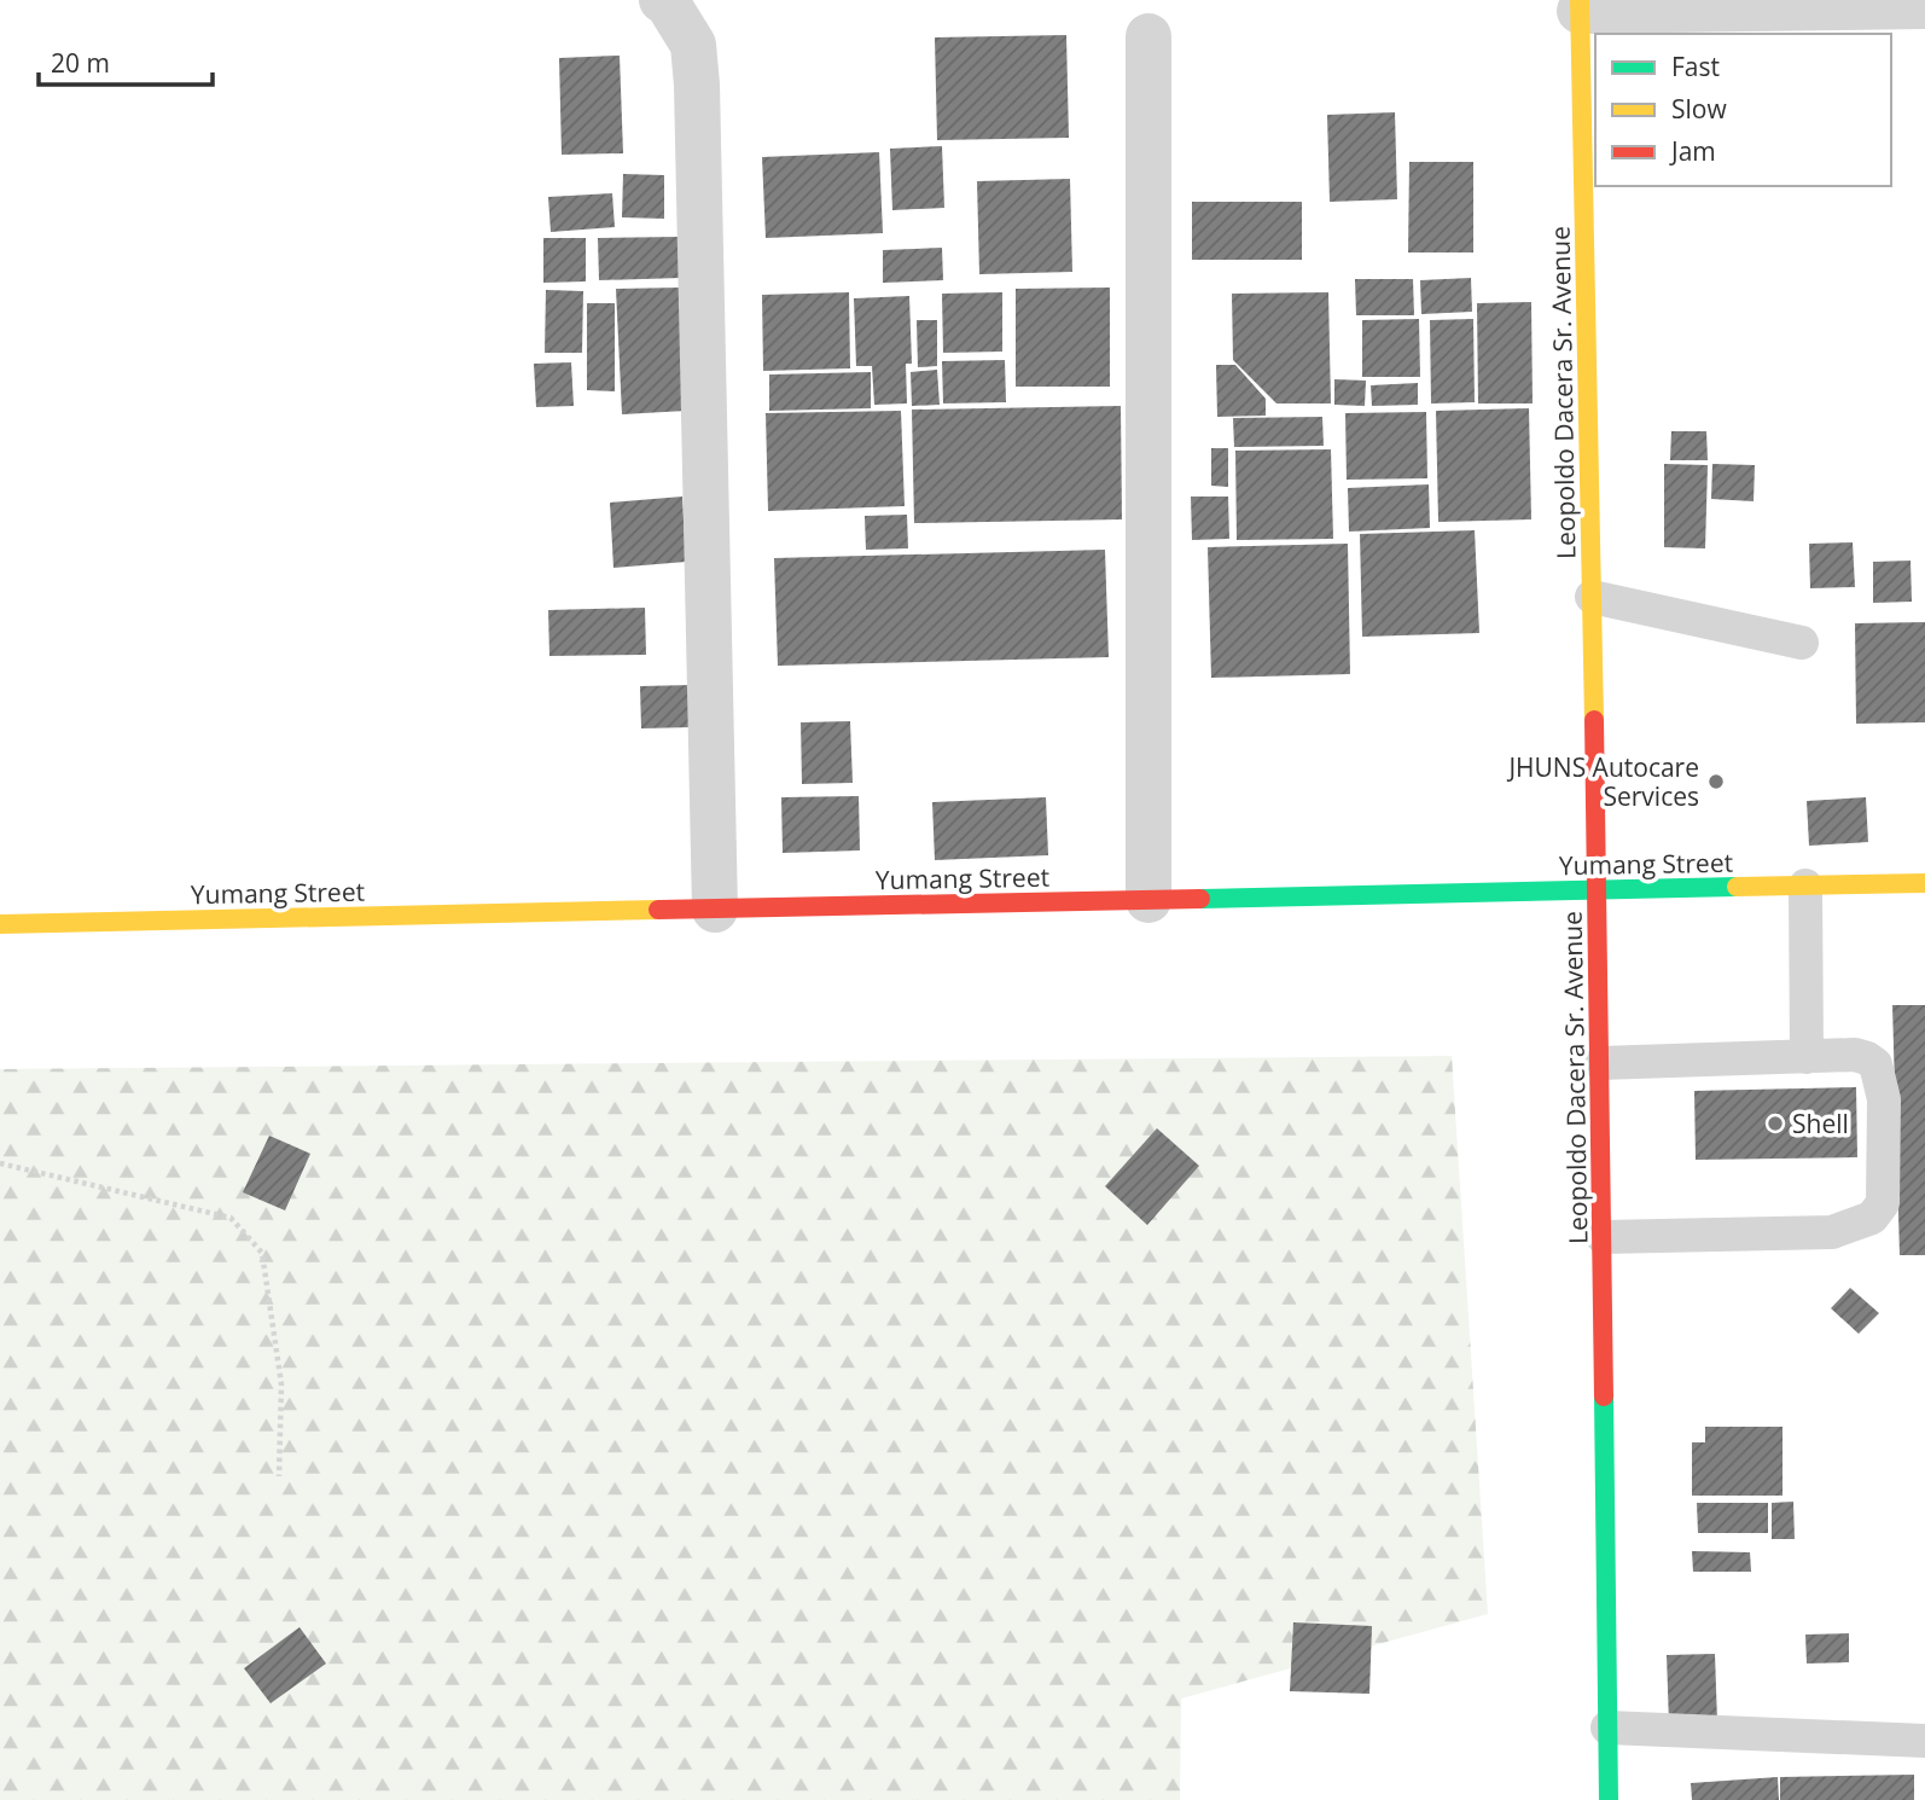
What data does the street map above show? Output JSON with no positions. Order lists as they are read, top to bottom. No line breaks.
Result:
{"streets":{"main road":["Leopoldo Dacera Sr. Avenue","Yumang Street"]},"crossings":[["Leopoldo Dacera Sr. Avenue","Yumang Street"]],"places":["JHUNS Autocare Services","Shell"],"legend":["Fast","Slow","Jam"],"scale_bar":"20 m"}
